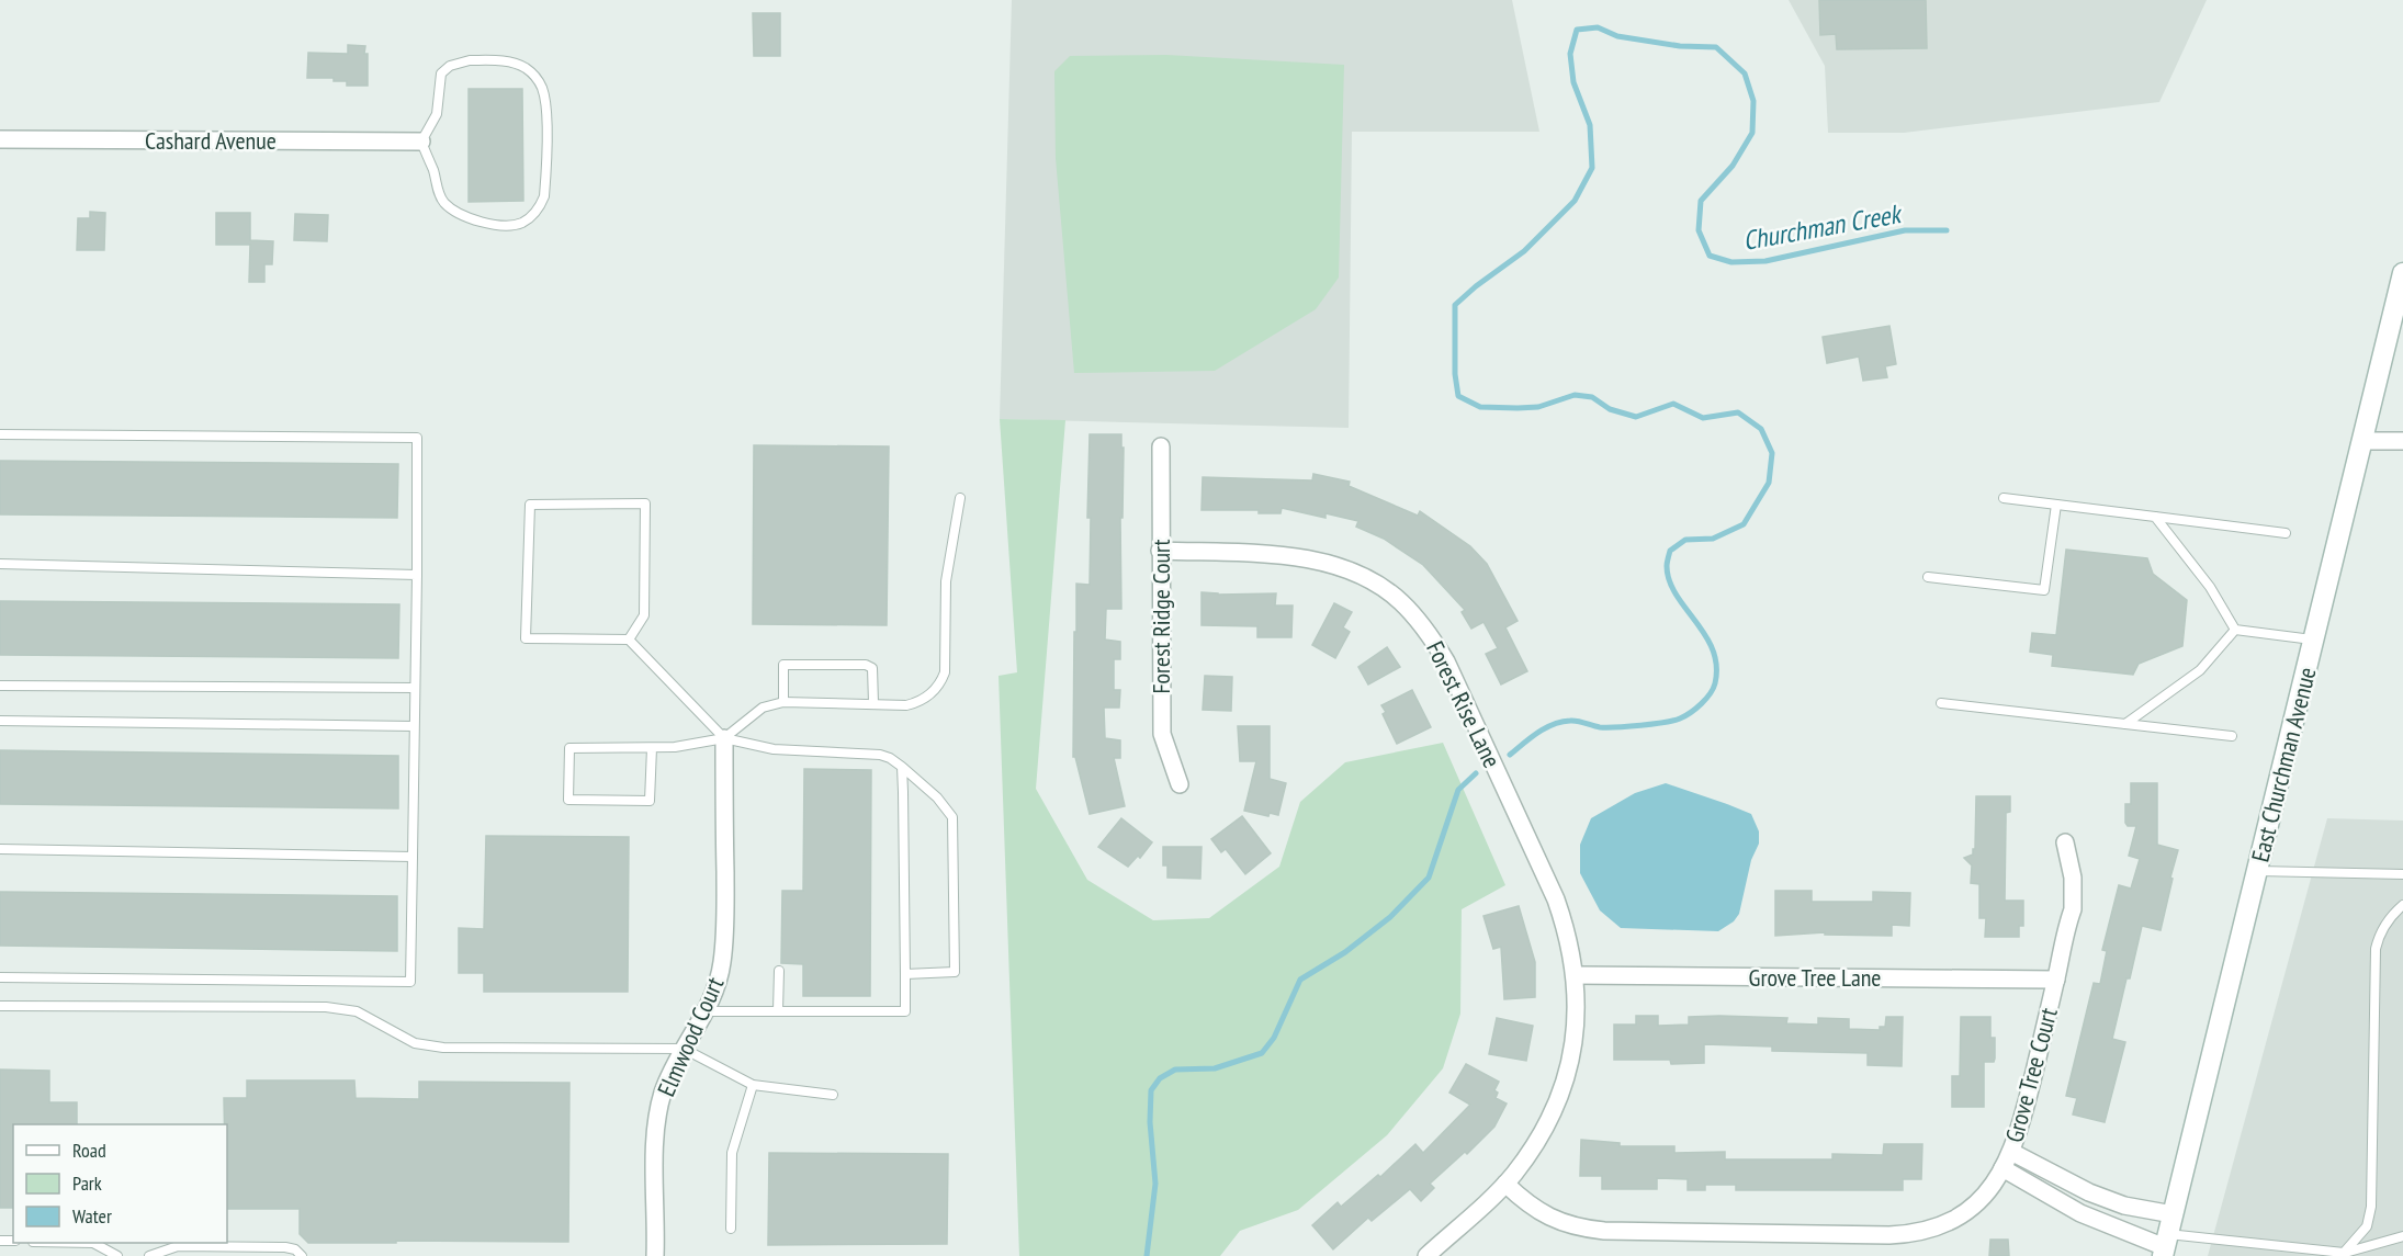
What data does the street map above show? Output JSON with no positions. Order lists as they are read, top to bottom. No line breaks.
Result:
{"streets":{"street":["Cashard Avenue","Forest Ridge Court","Forest Rise Lane","East Churchman Avenue","Grove Tree Lane","Elmwood Court","Grove Tree Court"]},"crossings":[["Forest Ridge Court","Forest Rise Lane"],["Forest Rise Lane","Grove Tree Lane"],["Forest Rise Lane","Grove Tree Court"],["Grove Tree Lane","Grove Tree Court"]],"water":["Churchman Creek"],"legend":["Road","Park","Water"]}
